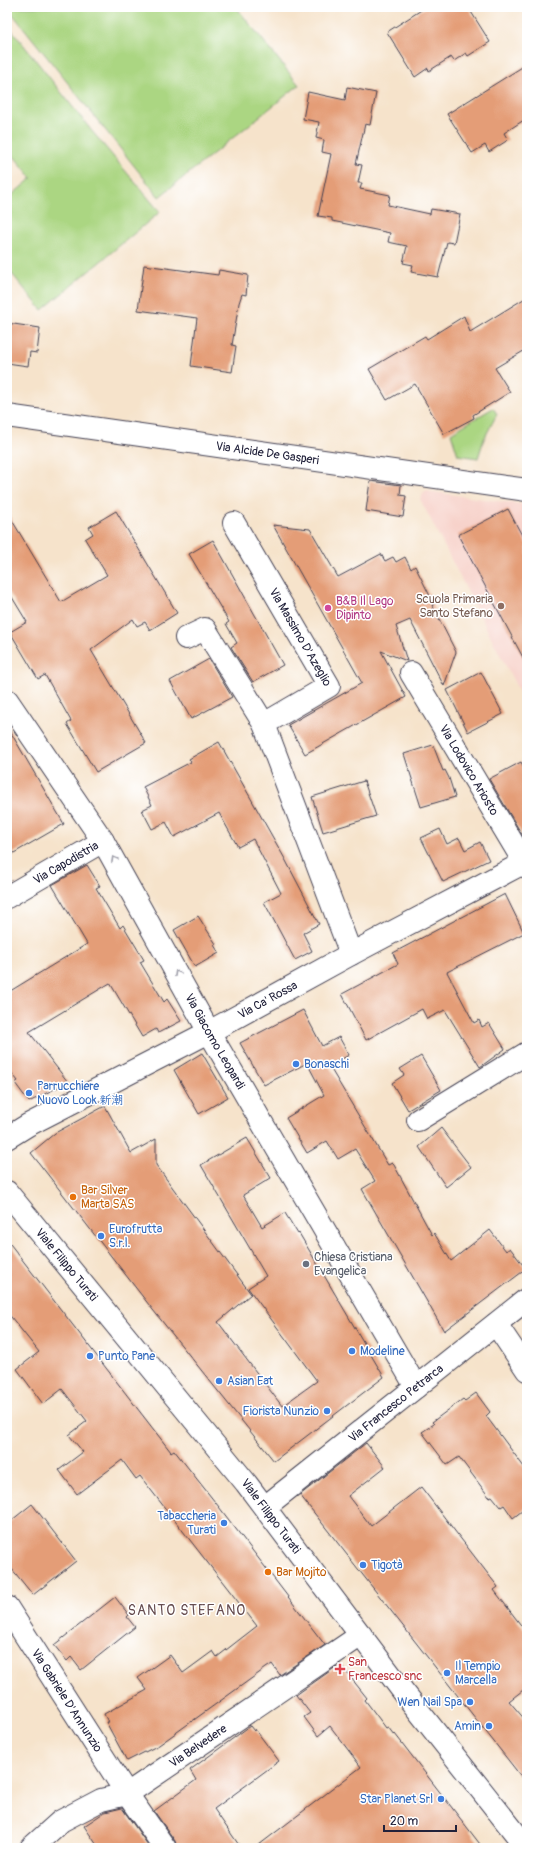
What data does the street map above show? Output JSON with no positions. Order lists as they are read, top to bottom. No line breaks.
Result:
{"streets":{"street":["Via Alcide De Gasperi","Via Massimo D'Azeglio","Via Lodovico Ariosto","Via Capodistria","Via Ca' Rossa","Via Giacomo Leopardi","Viale Filippo Turati","Via Francesco Petrarca","Via Gabriele D'Annunzio","Via Belvedere"]},"crossings":[["Via Lodovico Ariosto","Via Ca' Rossa"],["Via Capodistria","Via Giacomo Leopardi"],["Via Ca' Rossa","Via Giacomo Leopardi"],["Via Giacomo Leopardi","Via Francesco Petrarca"],["Viale Filippo Turati","Via Francesco Petrarca"],["Viale Filippo Turati","Via Belvedere"],["Via Gabriele D'Annunzio","Via Belvedere"]],"districts":["SANTO STEFANO"],"places":{"other":["Scuola Primaria Santo Stefano","B&B Il Lago Dipinto","Bonaschi","Parrucchiere Nuovo Look 新潮","Bar Silver Marta SAS","Eurofrutta S.r.l.","Chiesa Cristiana Evangelica","Modeline","Punto Pane","Asian Eat","Fiorista Nunzio","Tabaccheria Turati","Tigotà","Bar Mojito","Il Tempio Marcella","Wen Nail Spa","Amin","Star Planet Srl"],"health":["San Francesco snc"]},"scale_bar":"20 m"}
